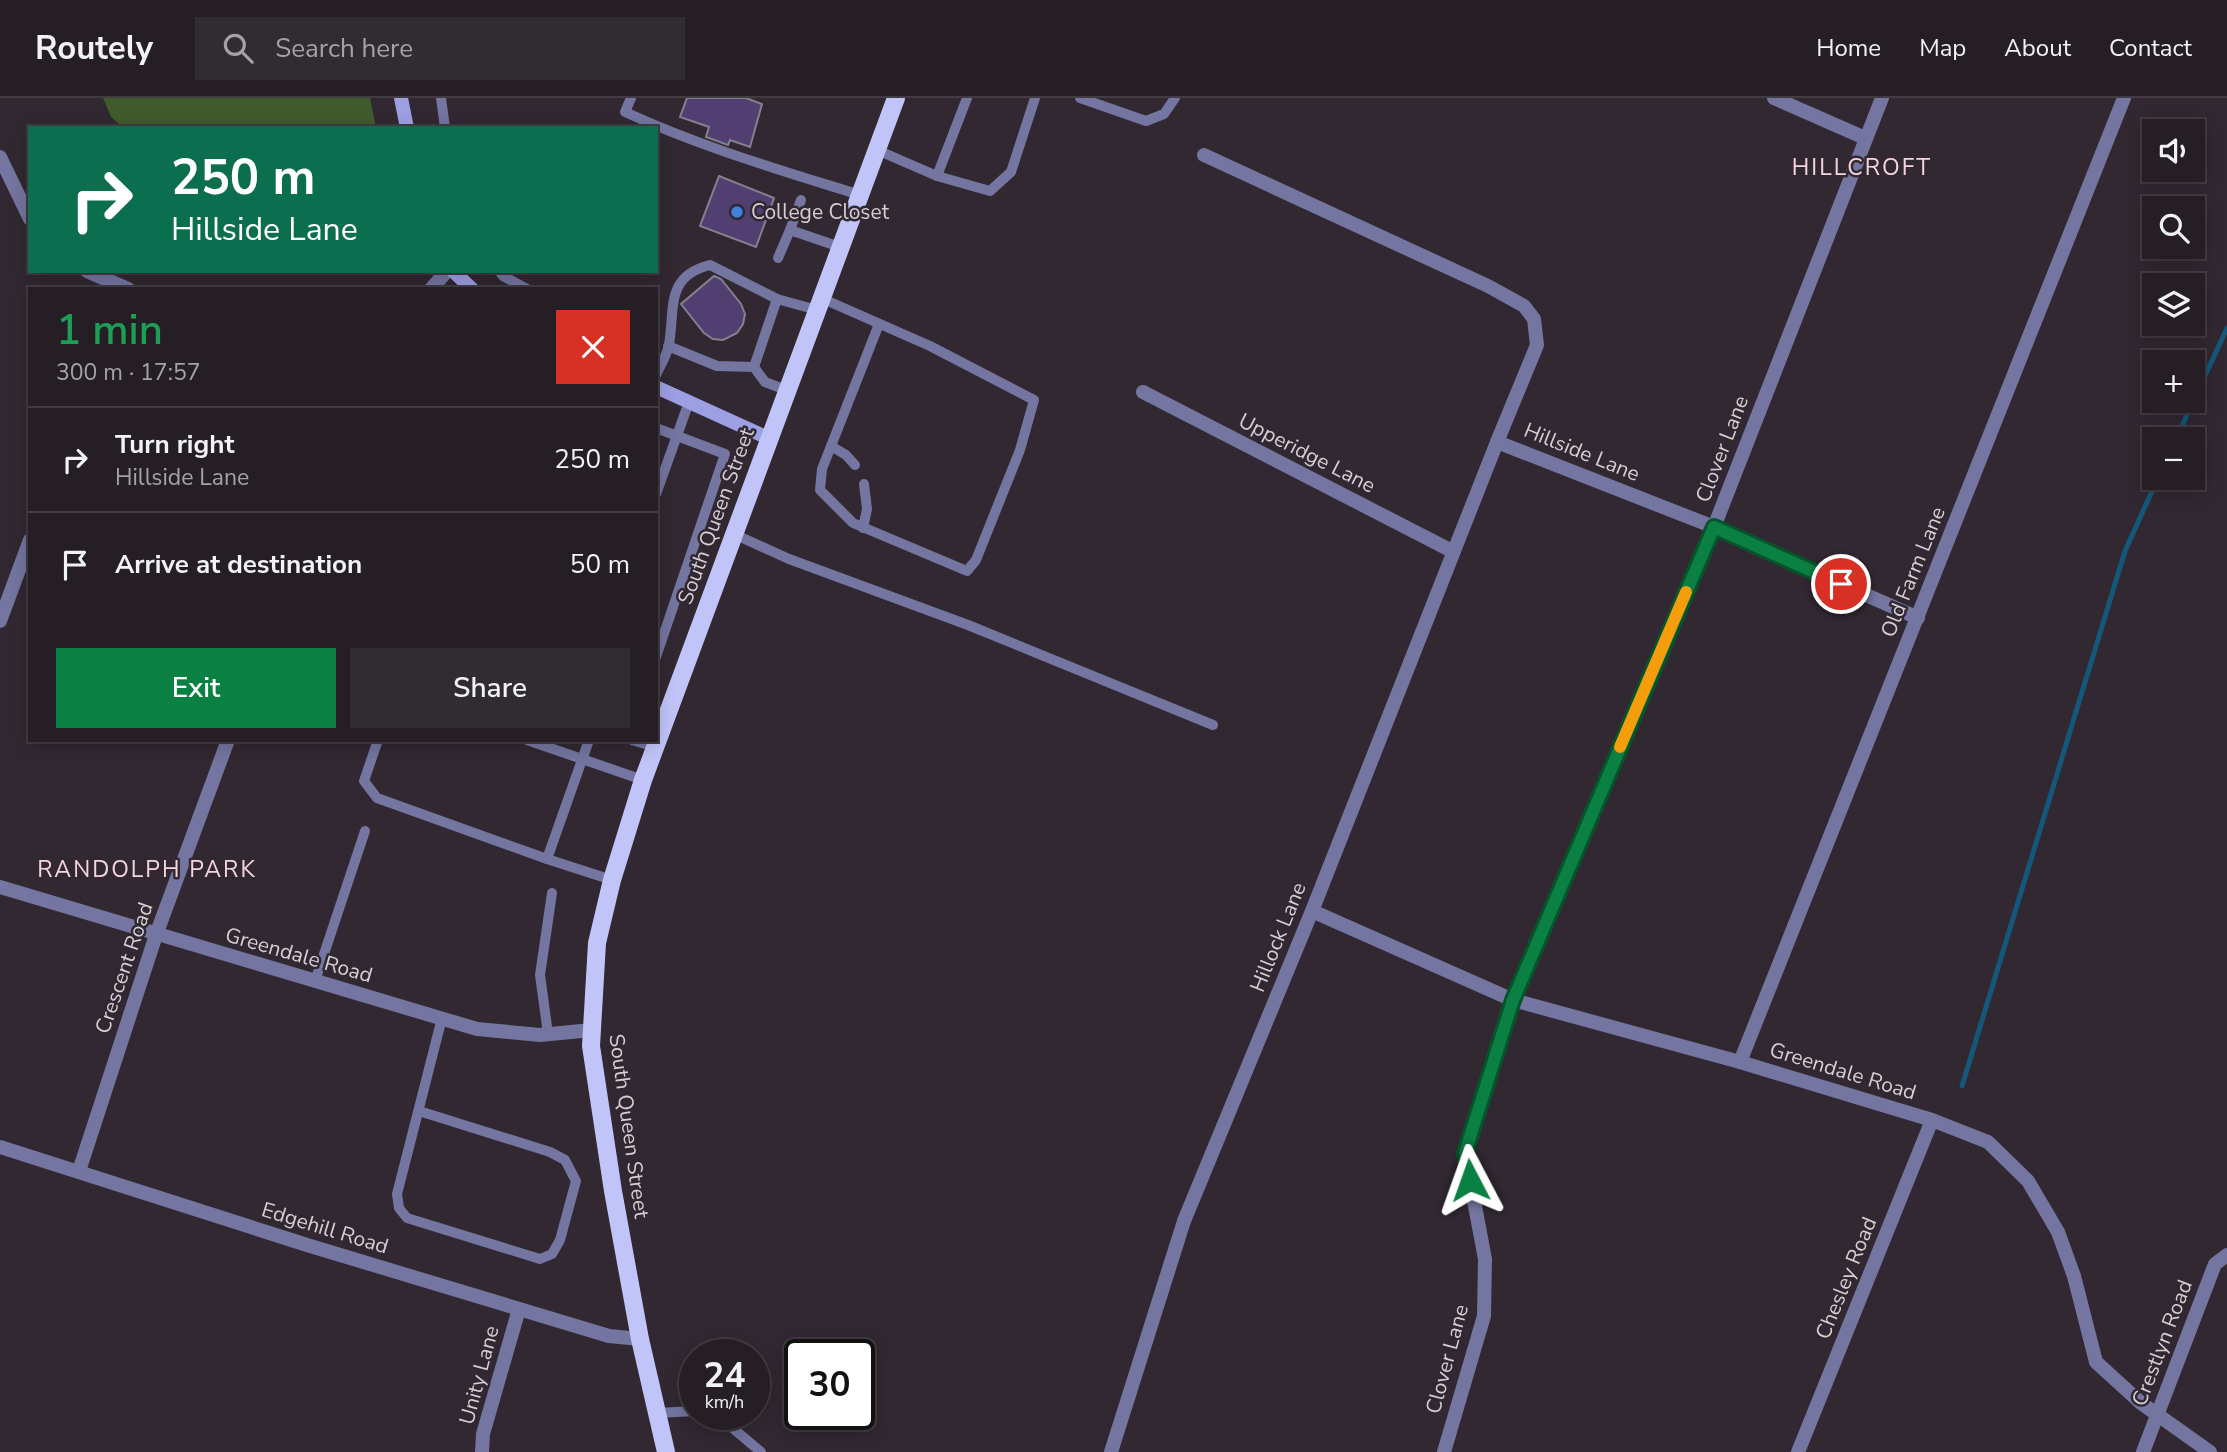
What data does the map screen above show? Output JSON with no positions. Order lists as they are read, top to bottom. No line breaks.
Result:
{"streets":{"main road":["South Queen Street"],"street":["Clover Lane","Hillside Lane","Upperidge Lane","Old Farm Lane","Hillock Lane","Greendale Road","Crescent Road","Edgehill Road","Chesley Road","Crestlyn Road","Unity Lane"]},"crossings":[["Clover Lane","Hillside Lane"],["Clover Lane","Greendale Road"],["Hillside Lane","Old Farm Lane"],["Hillside Lane","Hillock Lane"],["Upperidge Lane","Hillock Lane"],["South Queen Street","Greendale Road"],["South Queen Street","Edgehill Road"],["Old Farm Lane","Greendale Road"],["Hillock Lane","Greendale Road"],["Greendale Road","Crescent Road"],["Greendale Road","Chesley Road"],["Greendale Road","Crestlyn Road"],["Crescent Road","Edgehill Road"],["Edgehill Road","Unity Lane"]],"districts":["HILLCROFT","RANDOLPH PARK"],"places":["College Closet"],"page":{"header":"Routely","search":"Search here","nav":["Home","Map","About","Contact"],"map_buttons":["+","−"],"turn":["250 m","Hillside Lane"],"heading":["1 min","300 m · 17:57"],"list":[{"name":"Turn right","note":"Hillside Lane","value":"250 m"},{"name":"Arrive at destination","value":"50 m"}],"buttons":["Exit","Share"],"speed":"24 km/h","limit":"30"}}
